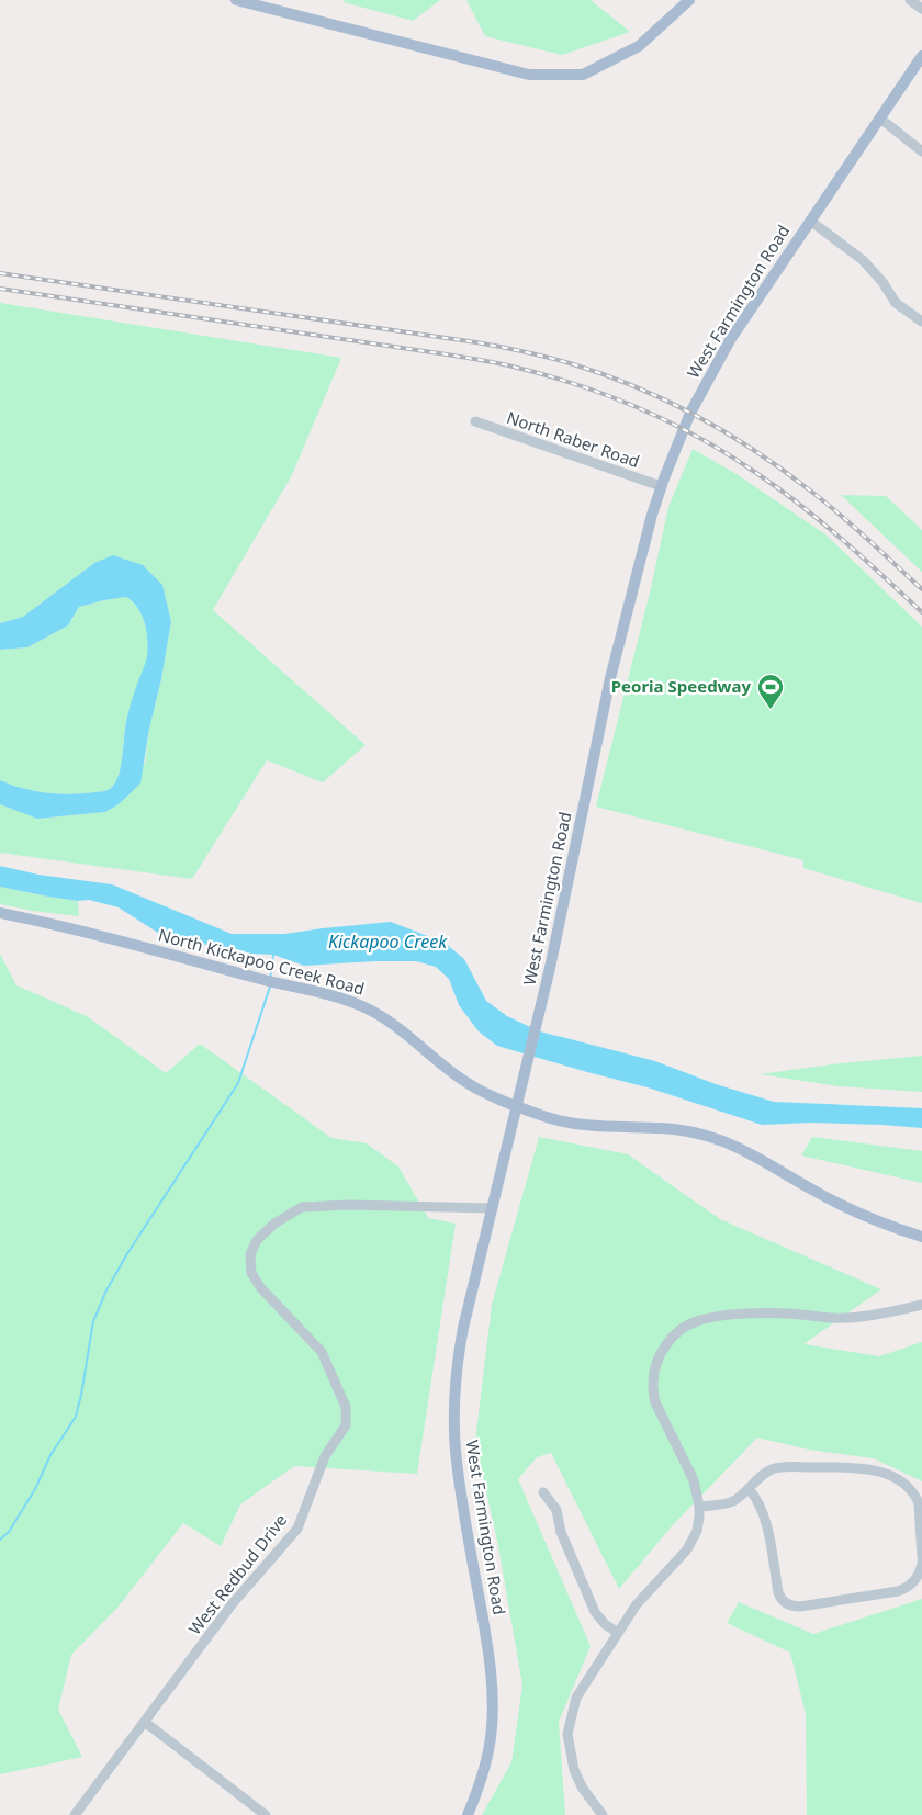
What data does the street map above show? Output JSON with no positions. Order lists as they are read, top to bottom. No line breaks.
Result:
{"streets":{"main road":["West Farmington Road","North Kickapoo Creek Road"],"street":["North Raber Road","West Redbud Drive"]},"crossings":[["West Farmington Road","North Raber Road"],["West Farmington Road","North Kickapoo Creek Road"],["West Farmington Road","West Redbud Drive"]],"water":["Kickapoo Creek"],"places":{"sports":["Peoria Speedway"]}}
